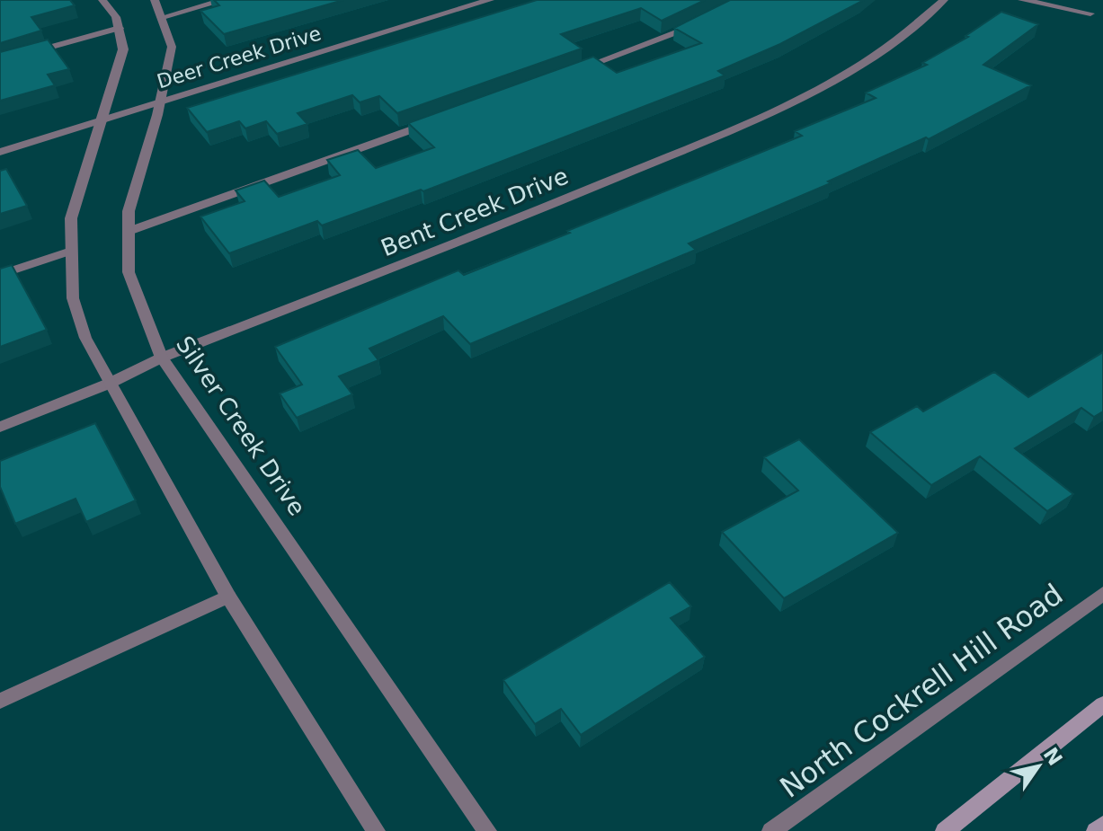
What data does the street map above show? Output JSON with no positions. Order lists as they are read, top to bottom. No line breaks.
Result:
{"streets":{"street":["Deer Creek Drive","Bent Creek Drive","Silver Creek Drive","North Cockrell Hill Road"]},"crossings":[["Deer Creek Drive","Silver Creek Drive"],["Bent Creek Drive","Silver Creek Drive"]],"north":"top right"}
